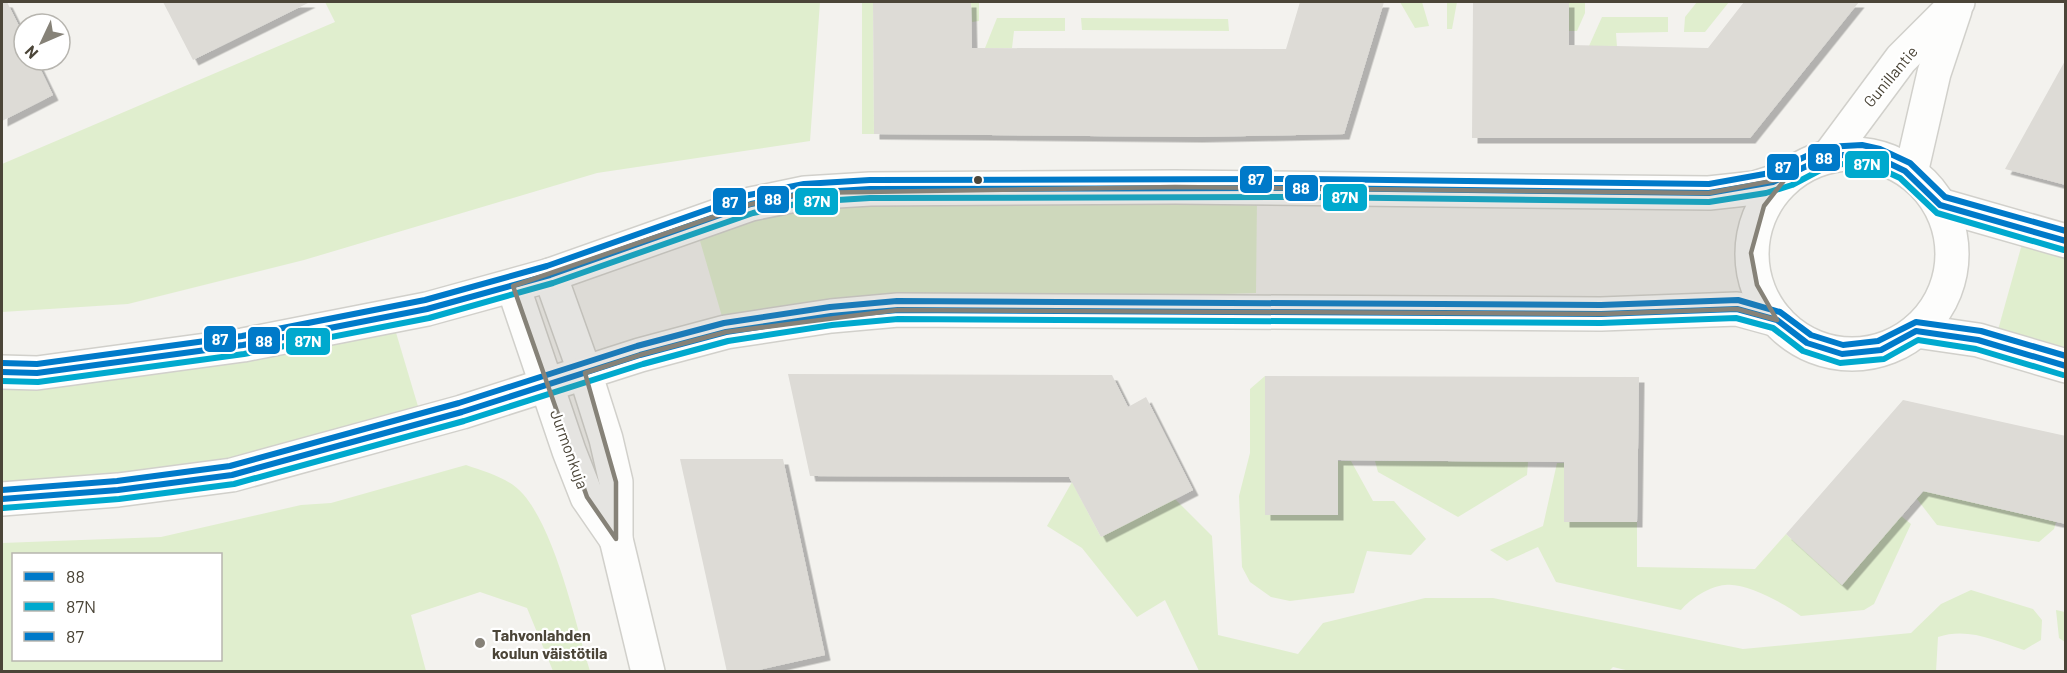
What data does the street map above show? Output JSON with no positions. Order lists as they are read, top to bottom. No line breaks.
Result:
{"streets":{"street":["Gunillantie","Jurmonkuja"]},"places":["Tahvonlahden koulun väistötila"],"lines":["transit line 87","transit line 88","transit line 87N"],"legend":["88","87N","87"],"north":"bottom left"}
